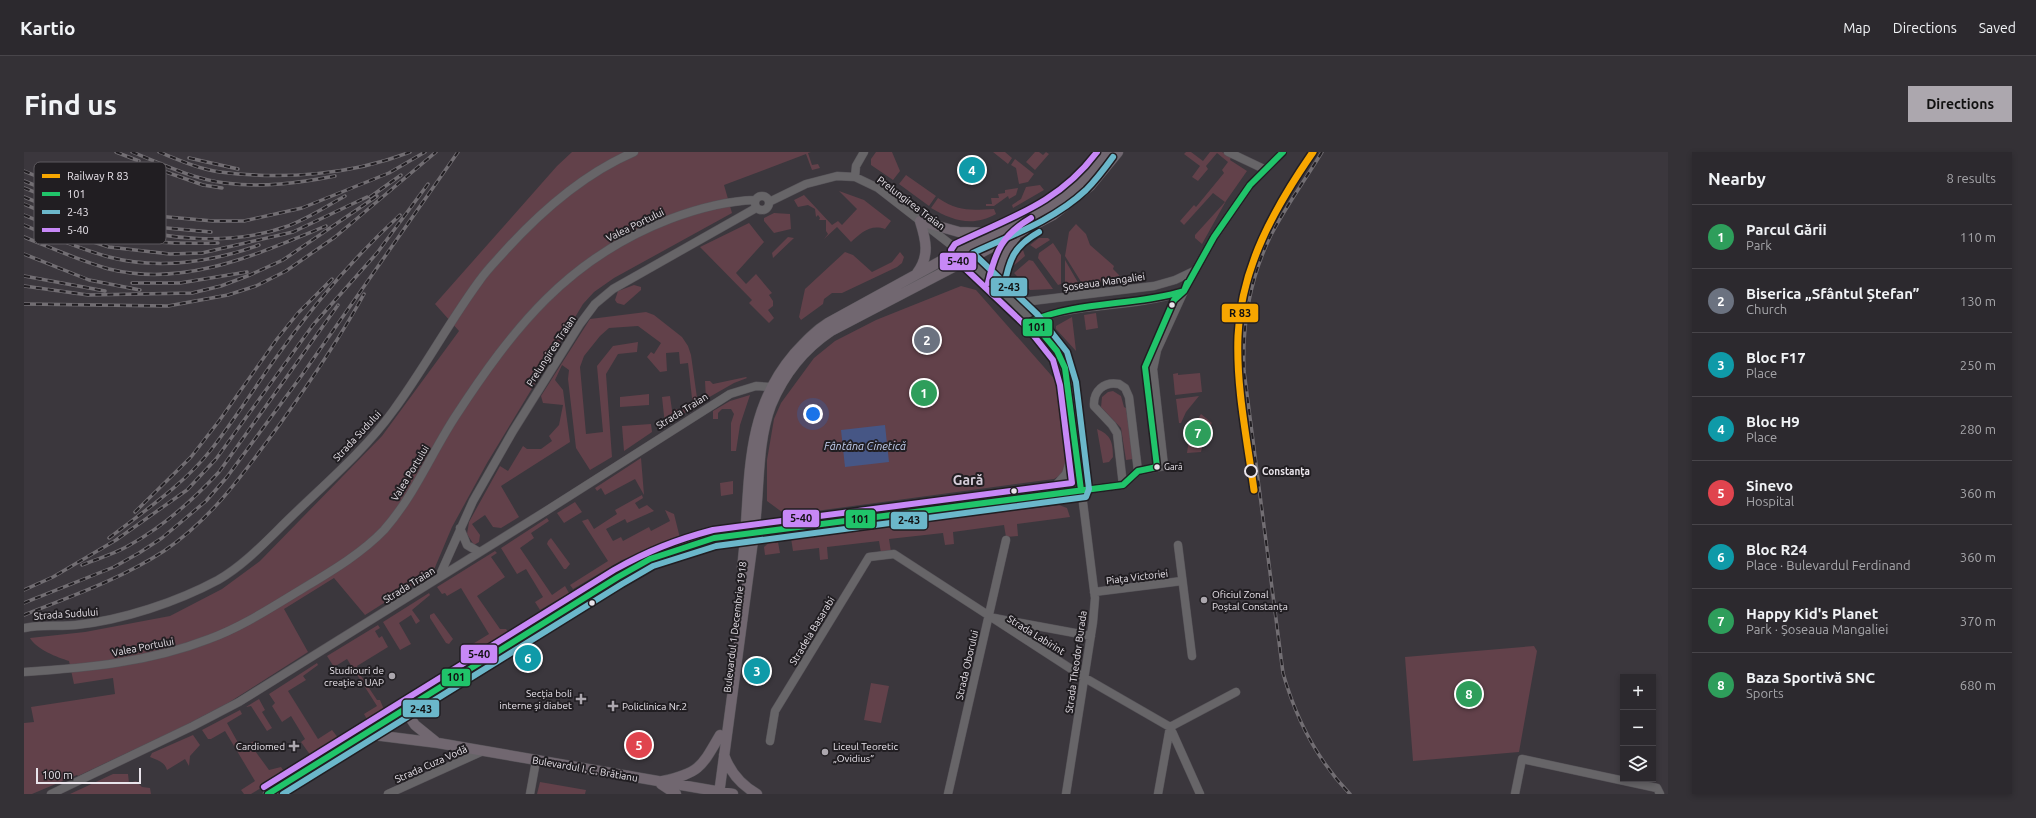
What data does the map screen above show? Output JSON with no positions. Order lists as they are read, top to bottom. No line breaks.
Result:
{"streets":{"main road":["Bulevardul 1 Decembrie 1918","Bulevardul I. C. Brătianu"],"street":["Prelungirea Traian","Valea Portului","Șoseaua Mangaliei","Strada Traian","Strada Sudului","Piața Victoriei","Stradela Basarabi","Strada Labirint","Strada Theodor Burada","Strada Oborului","Strada Cuza Vodă"]},"crossings":[["Prelungirea Traian","Valea Portului"],["Prelungirea Traian","Strada Traian"],["Prelungirea Traian","Bulevardul 1 Decembrie 1918"],["Prelungirea Traian","Strada Theodor Burada"],["Șoseaua Mangaliei","Strada Theodor Burada"],["Strada Traian","Bulevardul 1 Decembrie 1918"],["Piața Victoriei","Strada Theodor Burada"],["Bulevardul 1 Decembrie 1918","Strada Theodor Burada"],["Bulevardul 1 Decembrie 1918","Bulevardul I. C. Brătianu"],["Stradela Basarabi","Strada Labirint"],["Strada Labirint","Strada Theodor Burada"],["Strada Labirint","Strada Oborului"],["Strada Cuza Vodă","Bulevardul I. C. Brătianu"]],"districts":["Gară"],"water":["Fântâna Cinetică"],"places":{"other":["Gară","Constanța","Oficiul Zonal Poștal Constanța","Studiouri de creație a UAP","Liceul Teoretic „Ovidius”"],"health":["Secția boli interne și diabet","Policlinica Nr.2","Cardiomed"]},"lines":["transit line 101","transit line 5-40","transit line 2-43"],"legend":["Railway R 83","101","2-43","5-40"],"scale_bar":"100 m","page":{"header":"Kartio","nav":["Map","Directions","Saved"],"buttons":"Directions","title":"Find us","heading":["Nearby","8 results"],"pins":["4","2","1","7","6","3","8","5"],"list":[{"mark":"1","name":"Parcul Gării","note":"Park","value":"110 m"},{"mark":"2","name":"Biserica „Sfântul Ștefan”","note":"Church","value":"130 m"},{"mark":"3","name":"Bloc F17","note":"Place","value":"250 m"},{"mark":"4","name":"Bloc H9","note":"Place","value":"280 m"},{"mark":"5","name":"Sinevo","note":"Hospital","value":"360 m"},{"mark":"6","name":"Bloc R24","note":"Place · Bulevardul Ferdinand","value":"360 m"},{"mark":"7","name":"Happy Kid's Planet","note":"Park · Șoseaua Mangaliei","value":"370 m"},{"mark":"8","name":"Baza Sportivă SNC","note":"Sports","value":"680 m"}],"map_buttons":["+","−"],"scale":"100 m"}}
